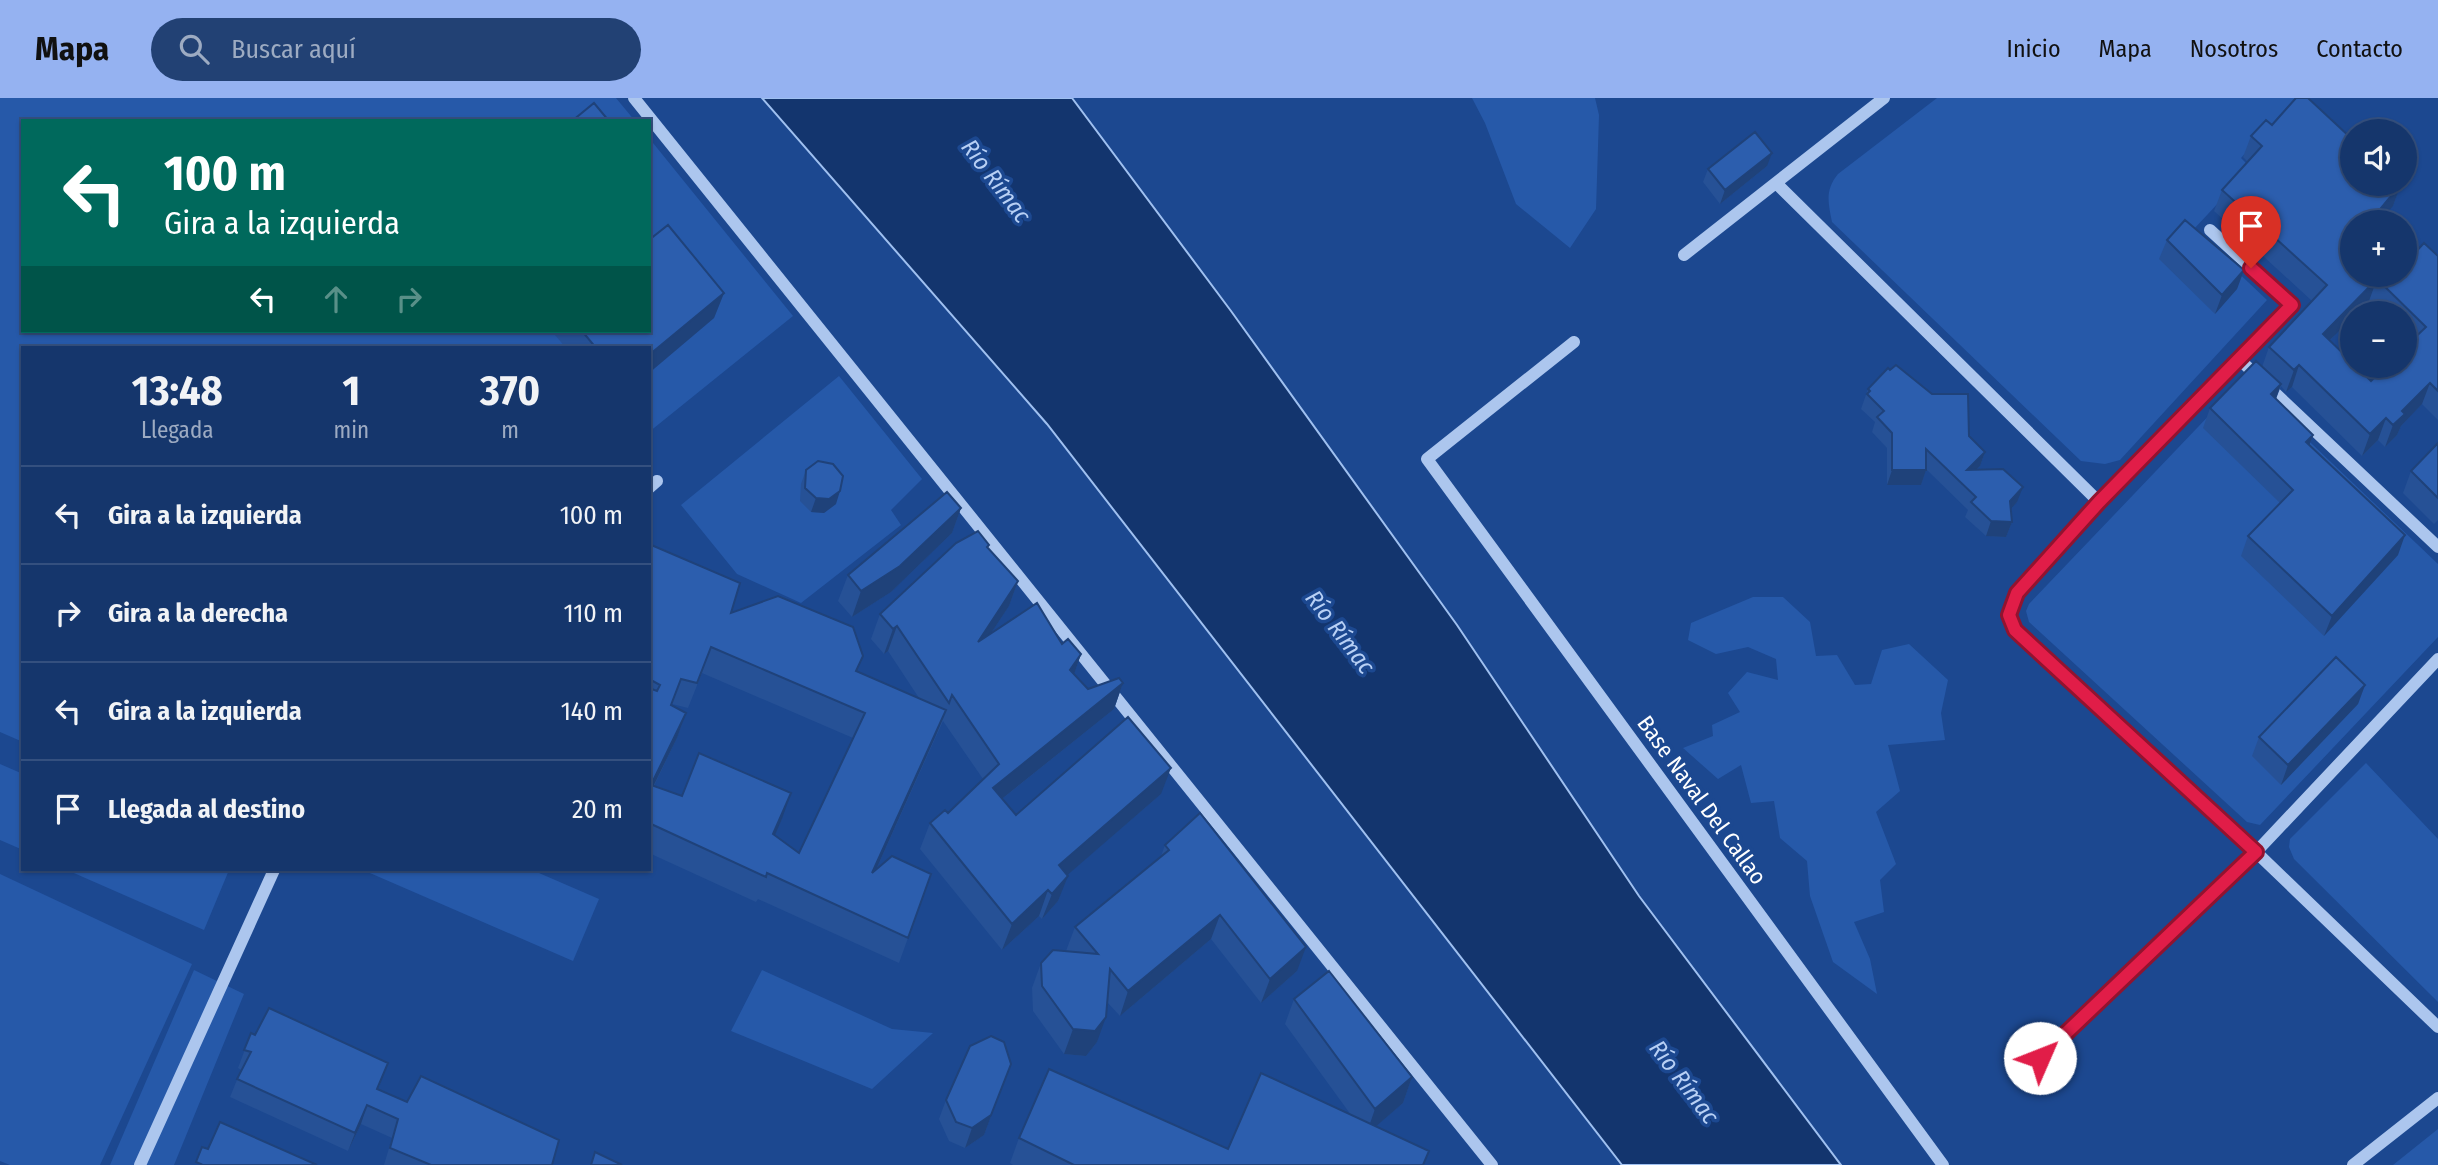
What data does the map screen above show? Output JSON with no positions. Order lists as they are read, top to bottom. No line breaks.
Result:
{"streets":{"street":["Base Naval Del Callao"]},"water":["Río Rímac"],"page":{"header":"Mapa","search":"Buscar aquí","nav":["Inicio","Mapa","Nosotros","Contacto"],"map_buttons":["+","−"],"turn":["100 m","Gira a la izquierda"],"eta":["13:48","Llegada","1","min","370","m"],"list":[{"name":"Gira a la izquierda","value":"100 m"},{"name":"Gira a la derecha","value":"110 m"},{"name":"Gira a la izquierda","value":"140 m"},{"name":"Llegada al destino","value":"20 m"}]}}
